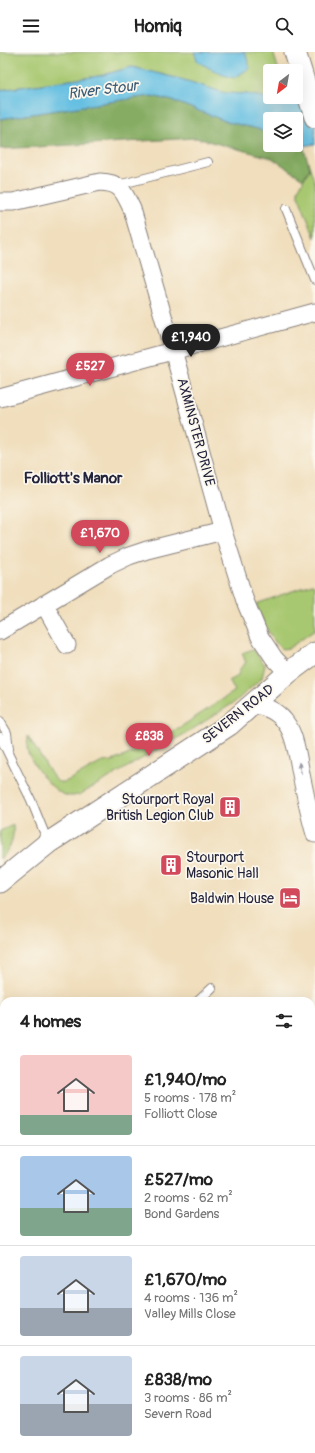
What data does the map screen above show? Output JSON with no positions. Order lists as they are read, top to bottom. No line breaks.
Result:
{"streets":{"street":["AXMINSTER DRIVE","SEVERN ROAD"]},"crossings":[["AXMINSTER DRIVE","SEVERN ROAD"]],"districts":["Folliott's Manor"],"water":["River Stour"],"places":{"building":["Stourport Royal British Legion Club","Stourport Masonic Hall"],"hotel":["Baldwin House"]},"north":"bottom left","page":{"header":"Homiq","price":["£1,940","£527","£1,670","£838"],"heading":"4 homes","list":[{"name":"£1,940/mo","note":"5 rooms · 178 m² · Folliott Close"},{"name":"£527/mo","note":"2 rooms · 62 m² · Bond Gardens"},{"name":"£1,670/mo","note":"4 rooms · 136 m² · Valley Mills Close"},{"name":"£838/mo","note":"3 rooms · 86 m² · Severn Road"}]}}
